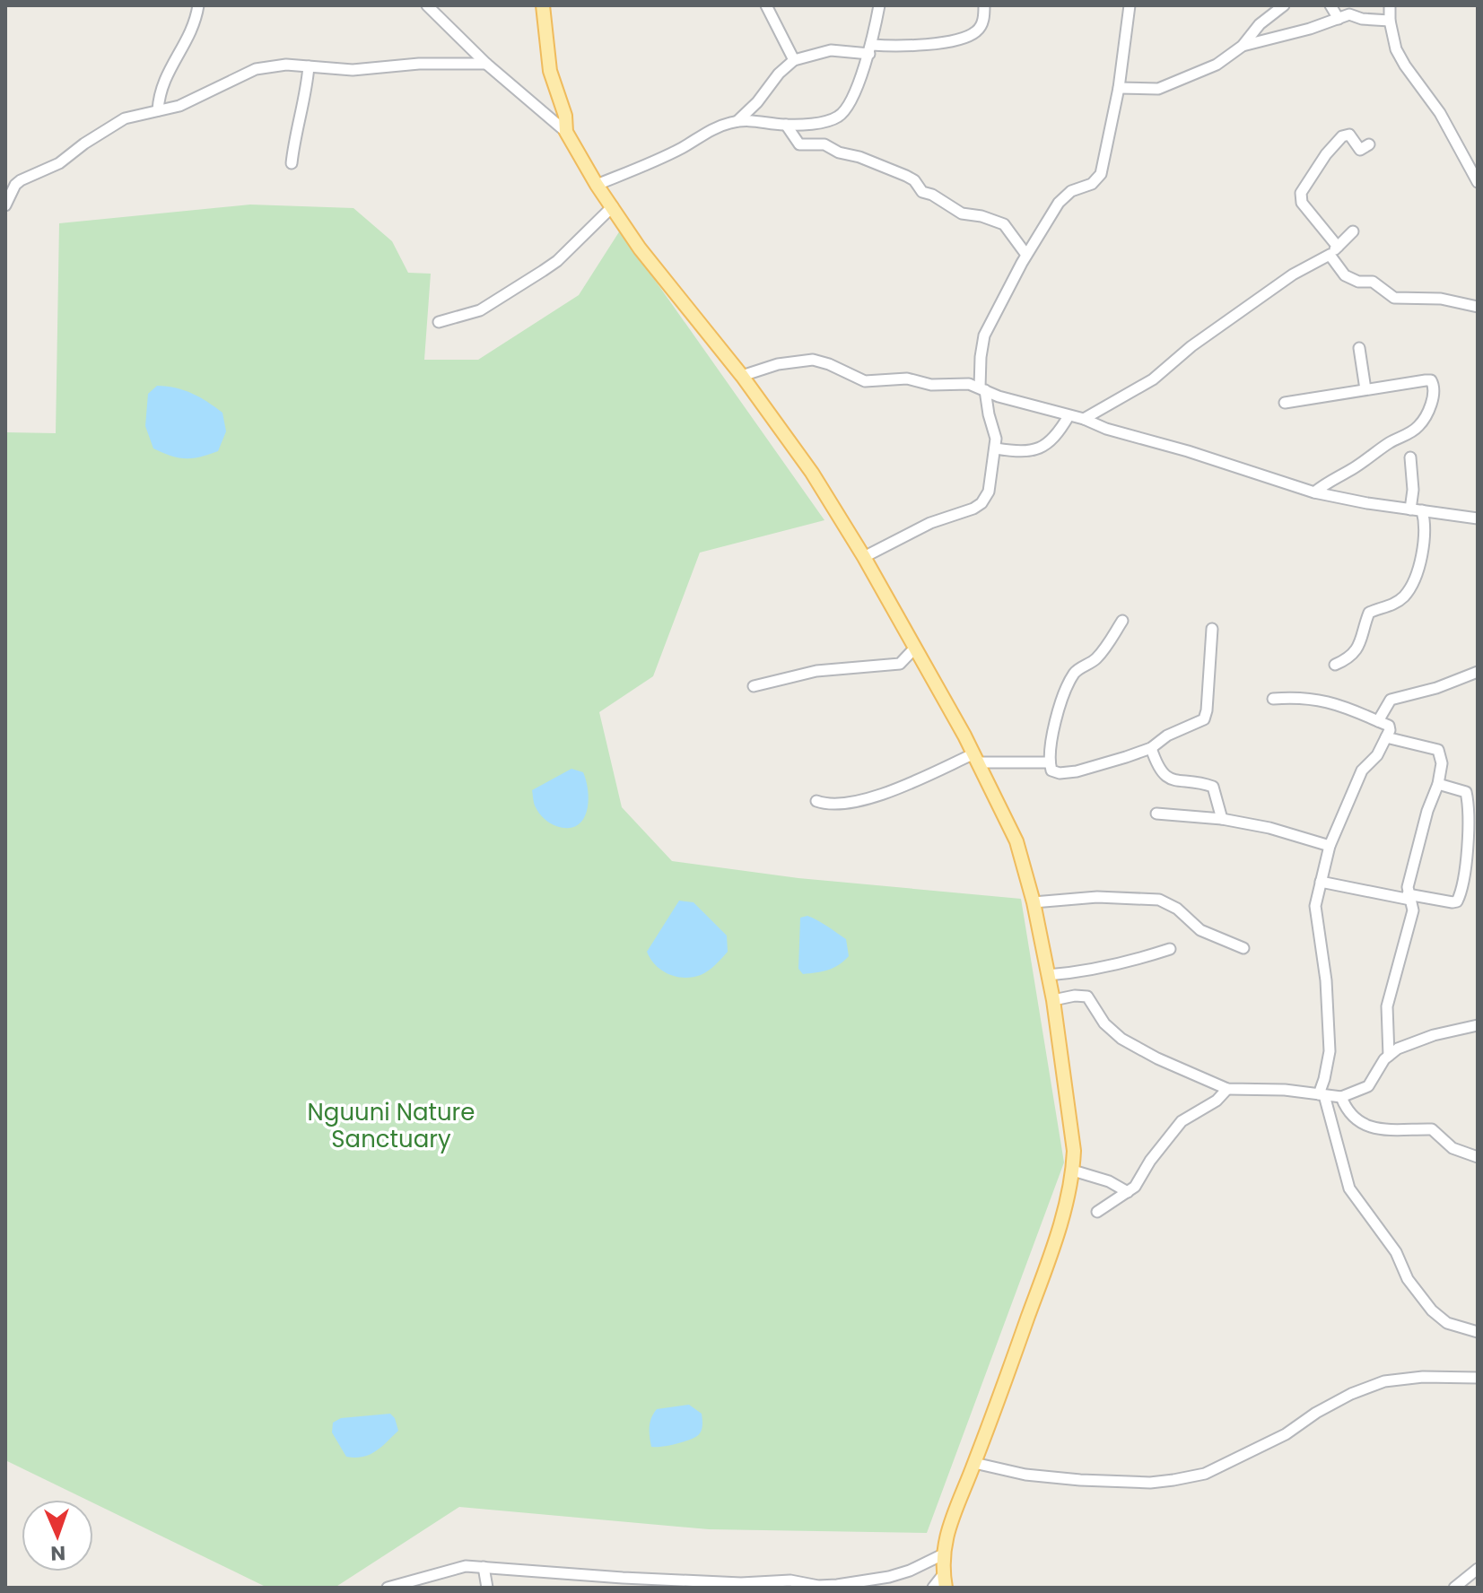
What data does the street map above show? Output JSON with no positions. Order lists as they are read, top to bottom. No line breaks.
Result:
{"parks":["Nguuni Nature Sanctuary"],"north":"bottom"}
